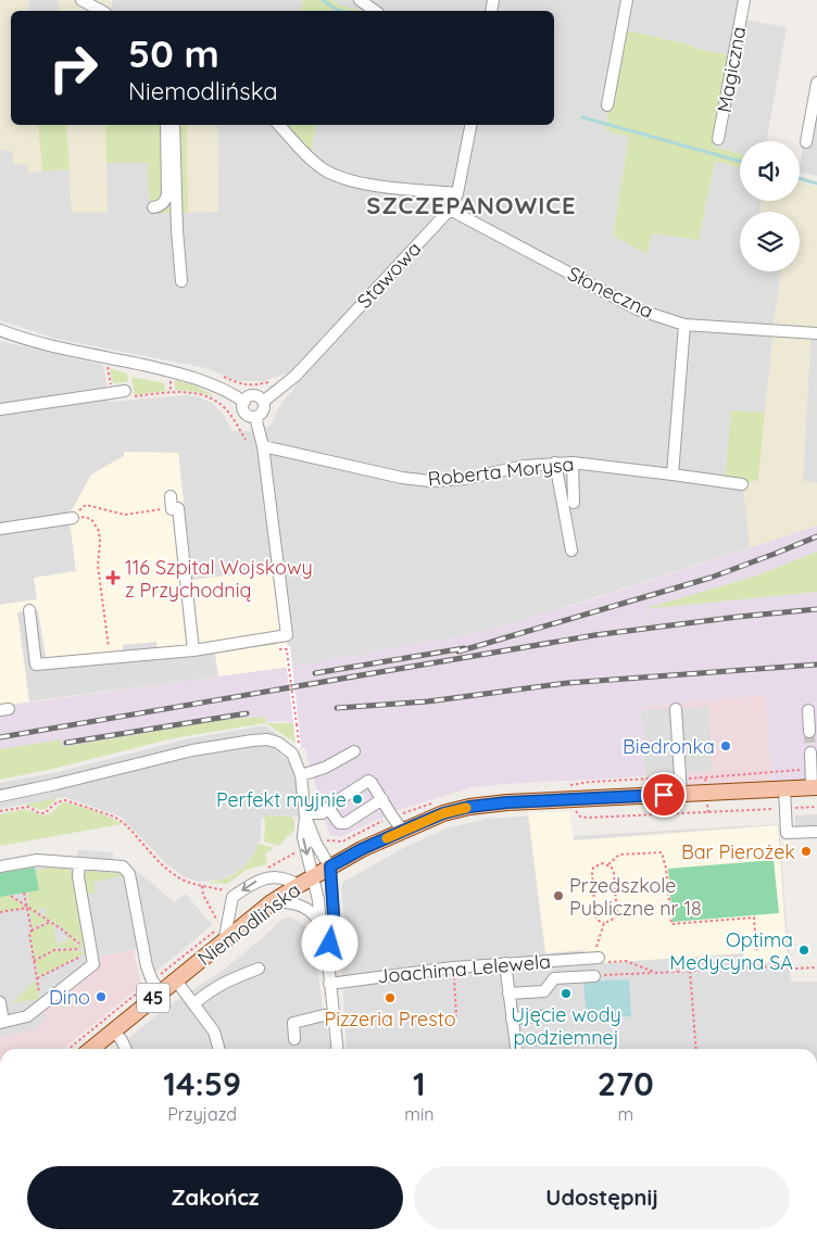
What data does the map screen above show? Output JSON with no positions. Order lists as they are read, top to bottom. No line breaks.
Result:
{"streets":{"main road":["Niemodlińska","45"],"street":["Magiczna","Stawowa","Słoneczna","Roberta Morysa","Joachima Lelewela"]},"crossings":[["Stawowa","Słoneczna"]],"districts":["SZCZEPANOWICE"],"places":{"health":["116 Szpital Wojskowy z Przychodnią"],"other":["Biedronka","Perfekt myjnie","Bar Pierożek","Przedszkole Publiczne nr 18","Optima Medycyna SA","Ujęcie wody podziemnej","Dino","Pizzeria Presto"]},"page":{"turn":["50 m","Niemodlińska"],"eta":["14:59","Przyjazd","1","min","270","m"],"buttons":["Zakończ","Udostępnij"]}}
